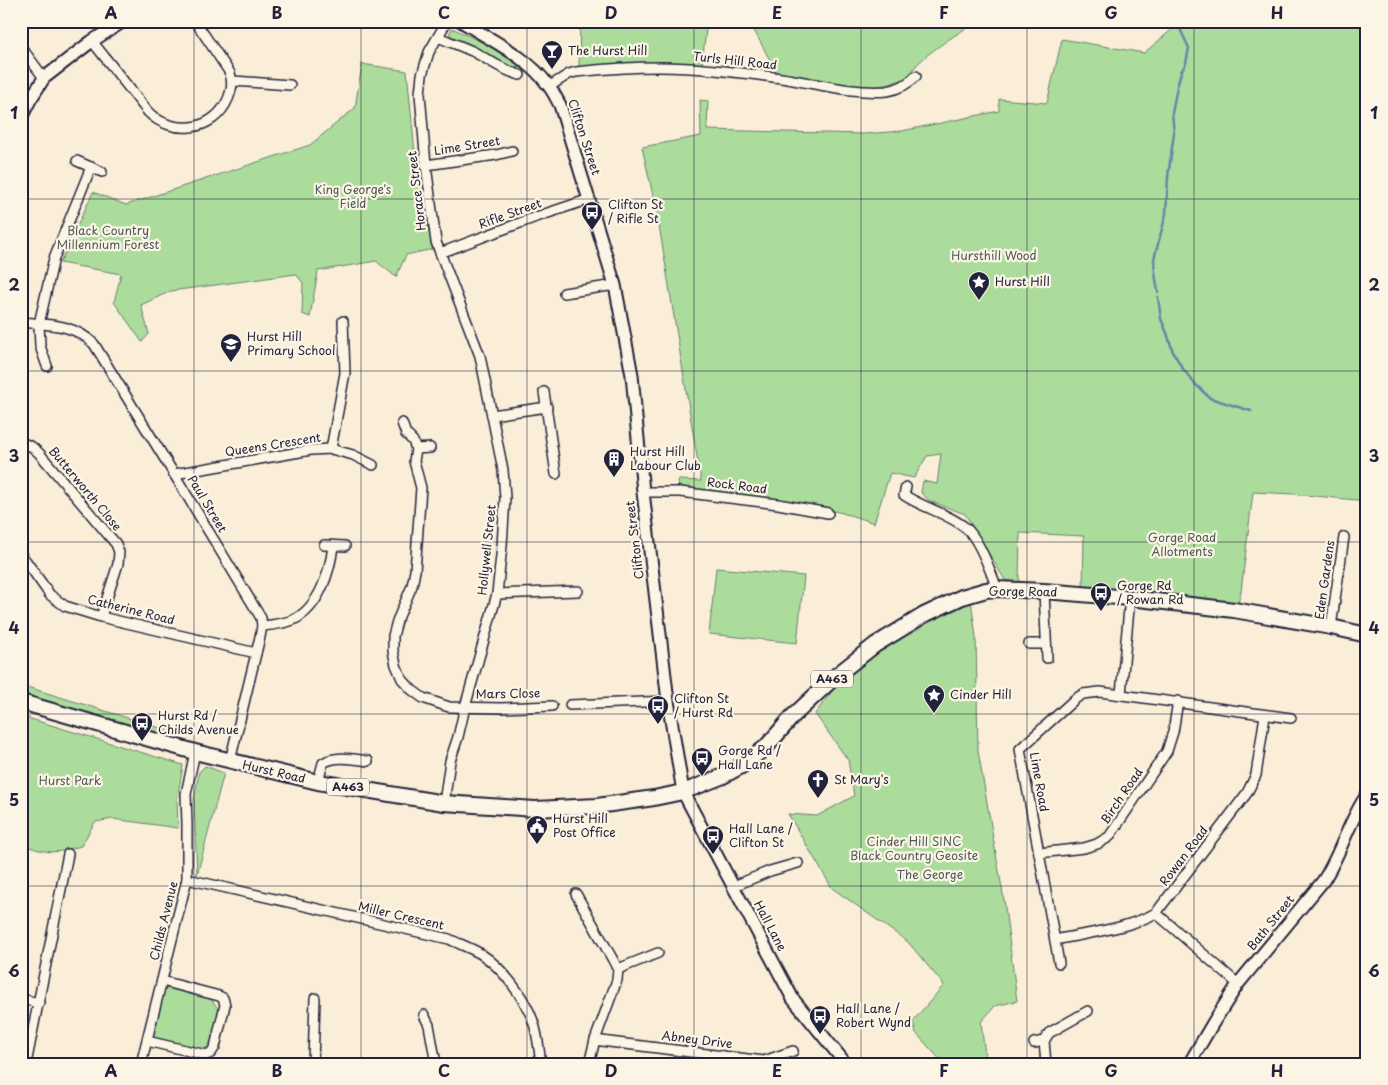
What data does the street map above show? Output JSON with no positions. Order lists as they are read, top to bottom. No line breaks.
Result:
{"streets":{"main road":["Gorge Road","A463","Hurst Road"],"street":["Turls Hill Road","Clifton Street","Lime Street","Horace Street","Rifle Street","Queens Crescent","Rock Road","Butterworth Close","Paul Street","Hollywell Street","Eden Gardens","Catherine Road","Mars Close","Lime Road","Birch Road","Rowan Road","Miller Crescent","Childs Avenue","Bath Street","Hall Lane","Abney Drive"]},"crossings":[["Turls Hill Road","Clifton Street"],["Clifton Street","Rifle Street"],["Clifton Street","Rock Road"],["Clifton Street","Gorge Road"],["Clifton Street","Hurst Road"],["Clifton Street","Hall Lane"],["Lime Street","Horace Street"],["Horace Street","Rifle Street"],["Horace Street","Hollywell Street"],["Queens Crescent","Paul Street"],["Butterworth Close","Catherine Road"],["Hollywell Street","Mars Close"],["Hollywell Street","Hurst Road"],["Eden Gardens","Gorge Road"],["Gorge Road","Hurst Road"],["Gorge Road","Hall Lane"],["Hurst Road","Childs Avenue"],["Hurst Road","Hall Lane"],["Lime Road","Birch Road"],["Miller Crescent","Childs Avenue"]],"parks":["King George's Field","Black Country Millennium Forest","Hursthill Wood","Gorge Road Allotments","Hurst Park","Cinder Hill SINC Black Country Geosite","The George"],"places":{"bar":["The Hurst Hill"],"bus stop":["Clifton St / Rifle St","Gorge Rd / Rowan Rd","Clifton St / Hurst Rd","Hurst Rd / Childs Avenue","Gorge Rd / Hall Lane","Hall Lane / Clifton St","Hall Lane / Robert Wynd"],"place":["Hurst Hill","Cinder Hill"],"school or university":["Hurst Hill Primary School"],"building":["Hurst Hill Labour Club"],"church":["St Mary's"],"public building":["Hurst Hill Post Office"]},"grid":{"columns":["A","B","C","D","E","F","G","H"],"rows":["1","2","3","4","5","6"]}}
